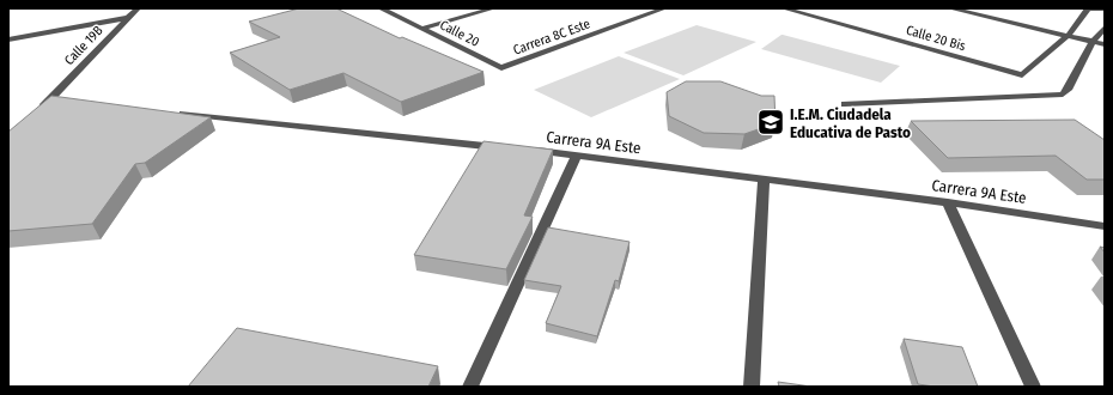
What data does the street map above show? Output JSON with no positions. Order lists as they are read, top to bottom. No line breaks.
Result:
{"streets":{"street":["Calle 20","Carrera 8C Este","Calle 20 Bis","Calle 19B","Carrera 9A Este"]},"crossings":[["Calle 20","Carrera 8C Este"]],"places":{"school or university":["I.E.M. Ciudadela Educativa de Pasto"]}}
